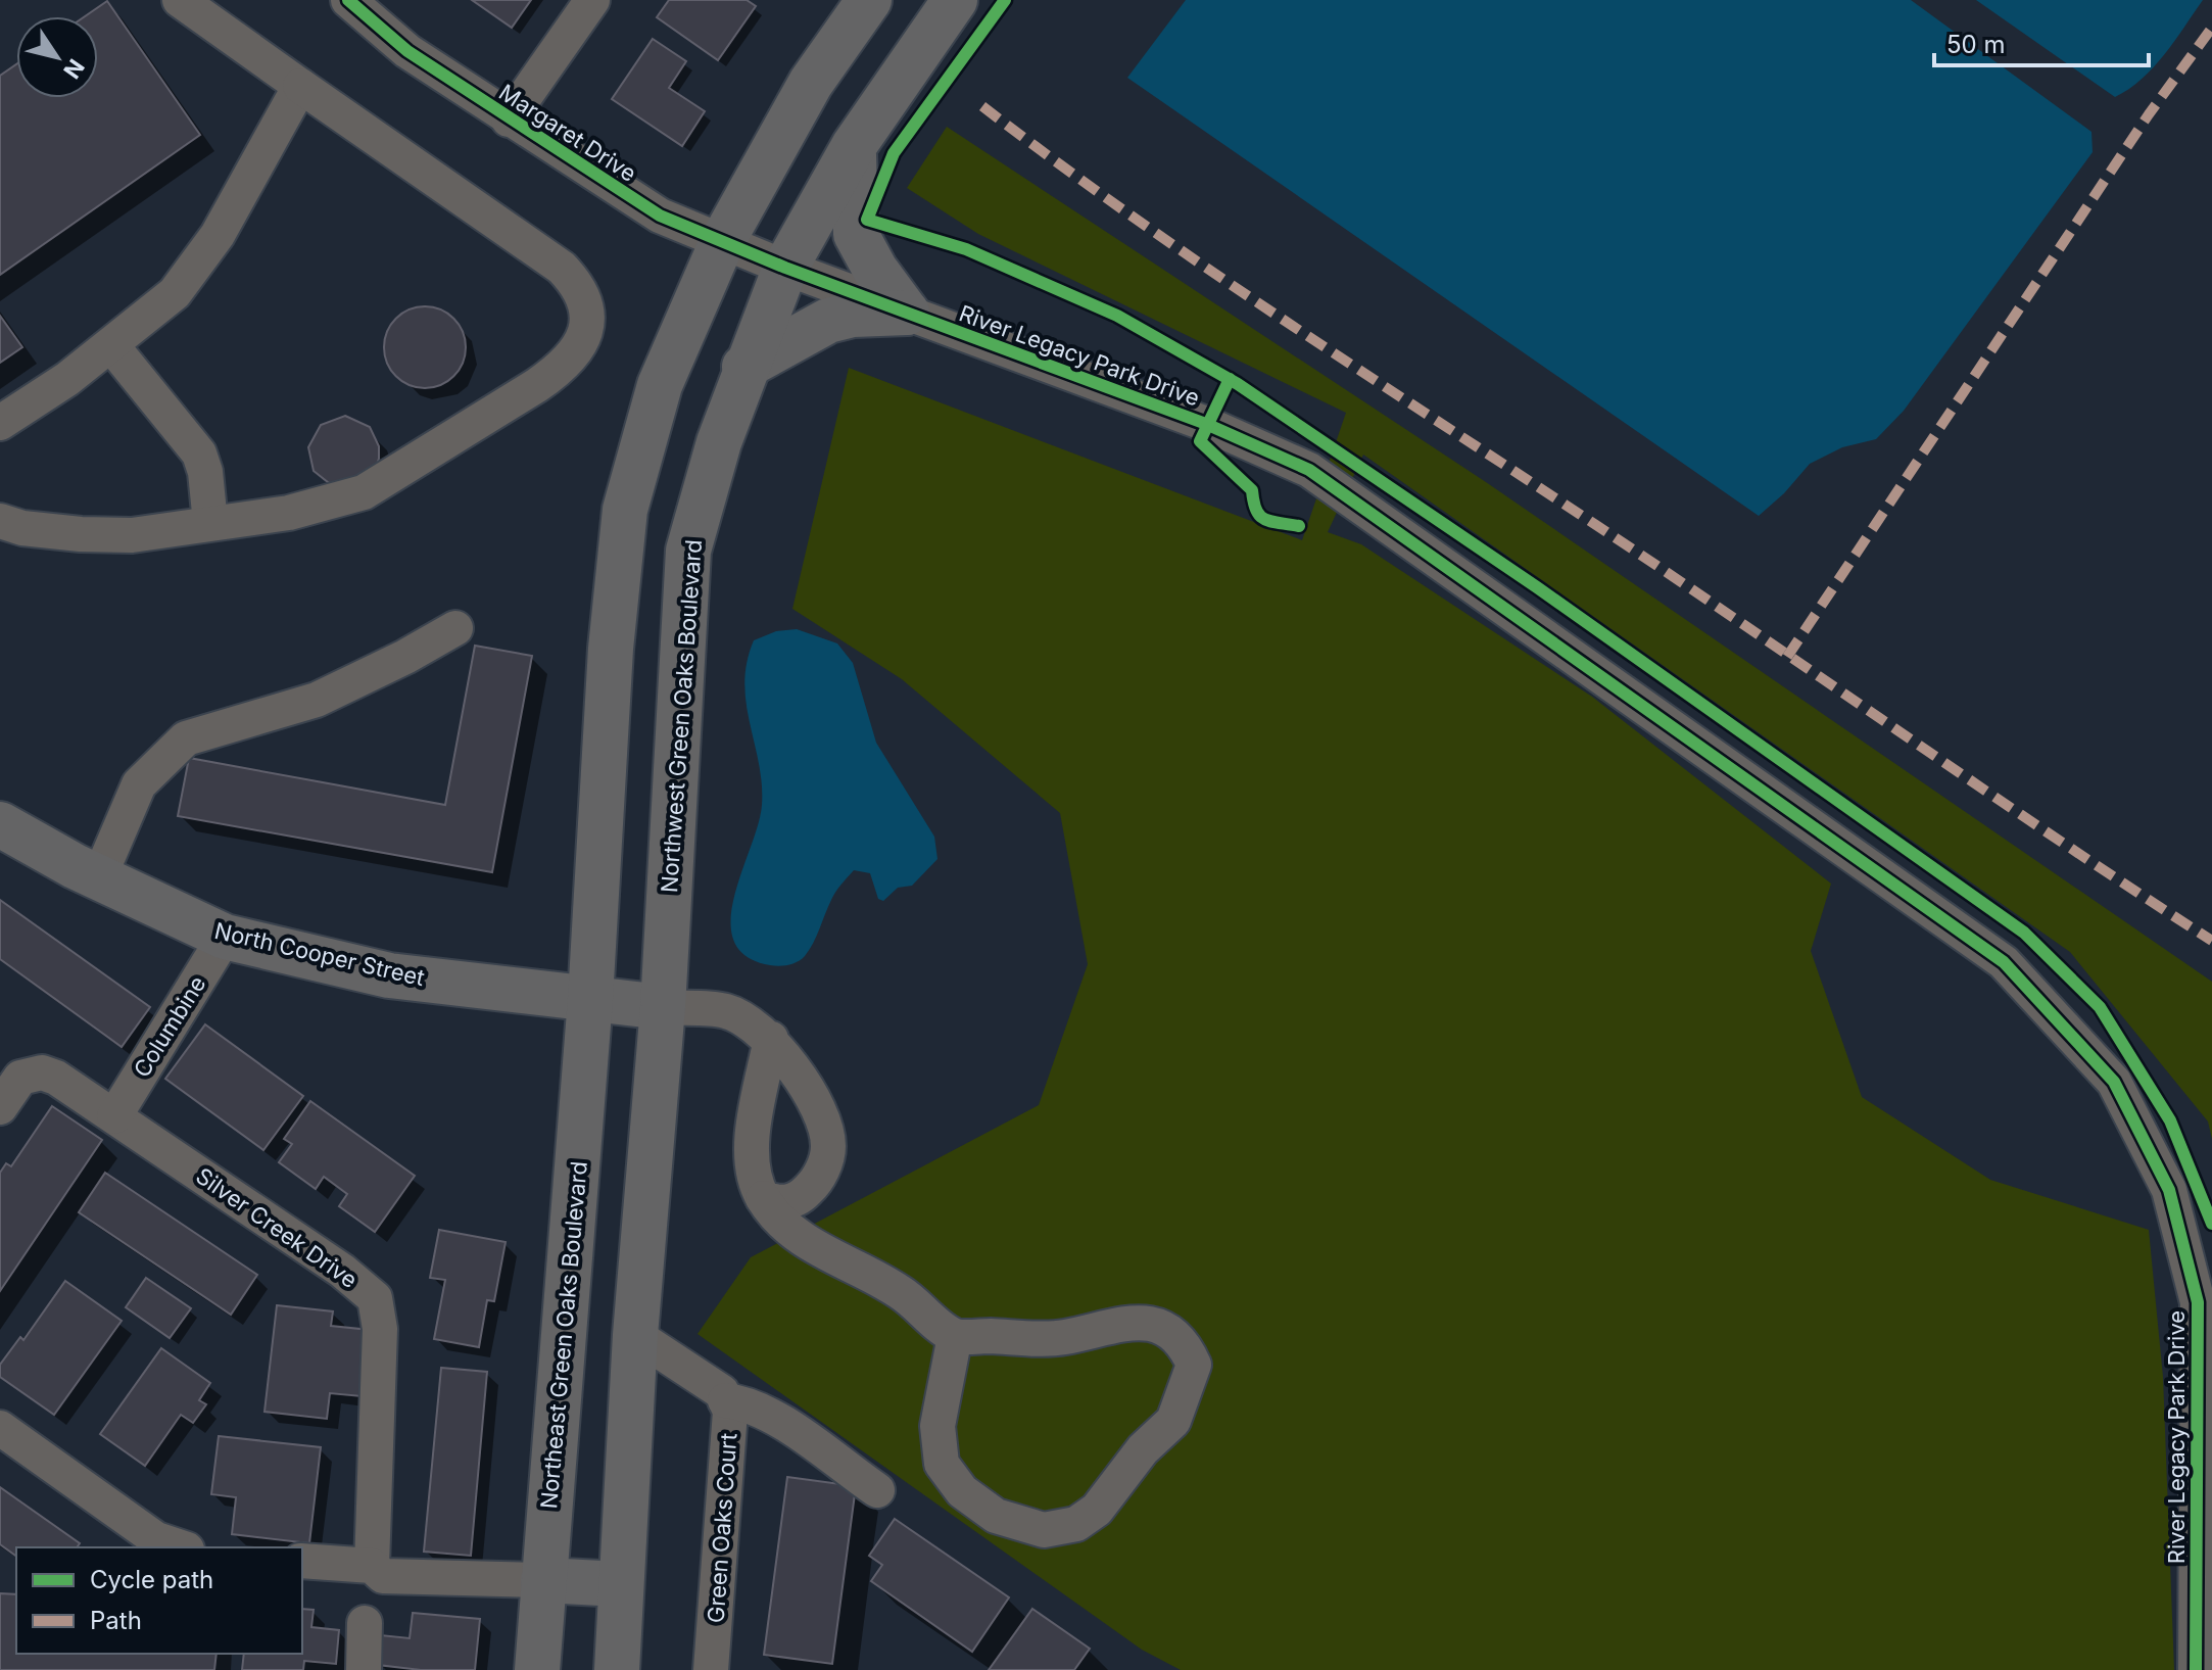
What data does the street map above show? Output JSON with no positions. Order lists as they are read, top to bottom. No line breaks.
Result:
{"streets":{"main road":["Northwest Green Oaks Boulevard","North Cooper Street","Northeast Green Oaks Boulevard"],"street":["Margaret Drive","River Legacy Park Drive","Columbine","Silver Creek Drive","Green Oaks Court"]},"crossings":[["Margaret Drive","River Legacy Park Drive"],["Margaret Drive","Northwest Green Oaks Boulevard"],["River Legacy Park Drive","Northwest Green Oaks Boulevard"],["Northwest Green Oaks Boulevard","North Cooper Street"],["North Cooper Street","Columbine"],["North Cooper Street","Northeast Green Oaks Boulevard"],["Columbine","Silver Creek Drive"]],"legend":["Cycle path","Path"],"scale_bar":"50 m","north":"bottom right"}
